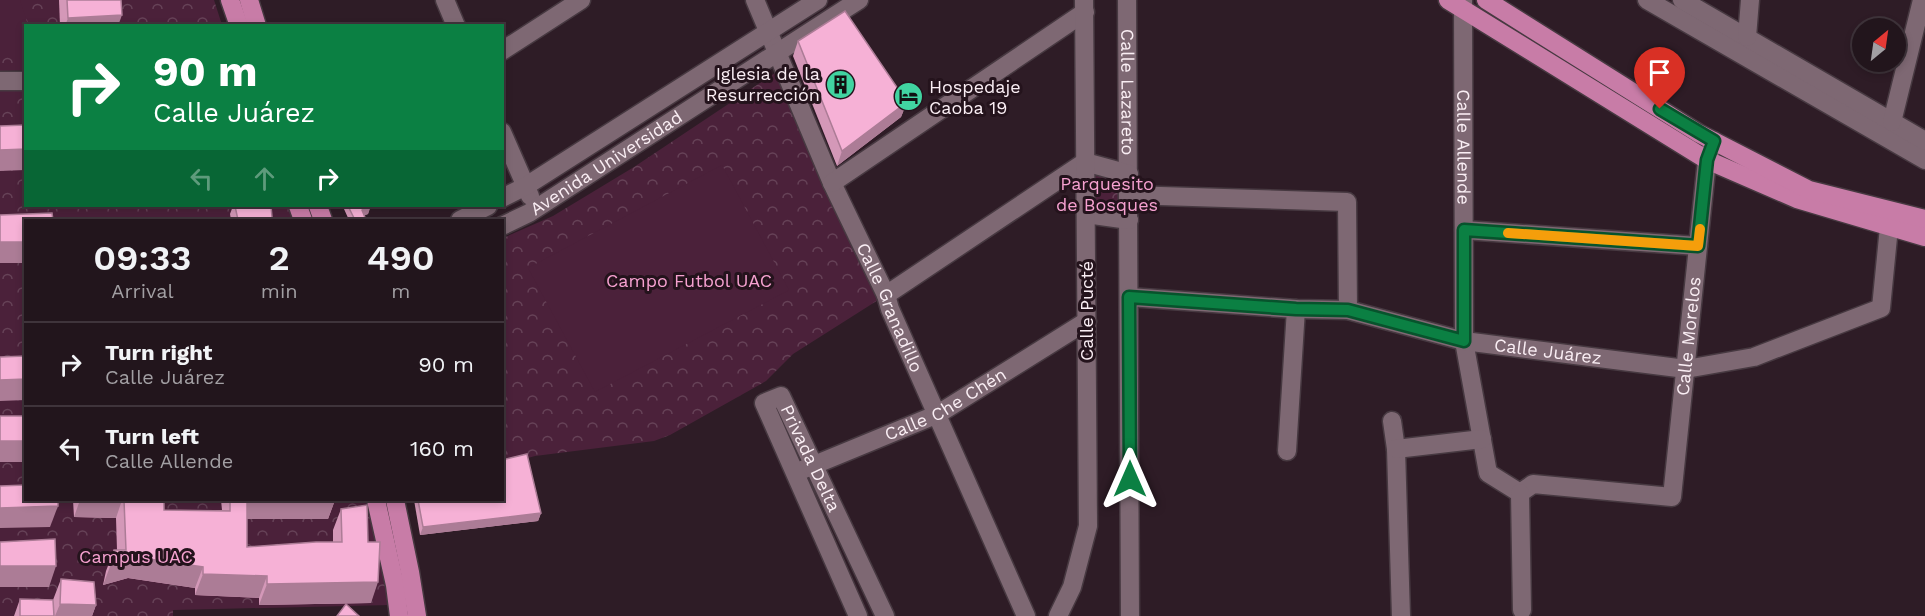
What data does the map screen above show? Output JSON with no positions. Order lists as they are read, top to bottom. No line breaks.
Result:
{"streets":{"street":["Calle Lazareto","Calle Allende","Avenida Universidad","Calle Granadillo","Calle Pucté","Calle Morelos","Calle Juárez","Calle Che Chén","Privada Delta"]},"crossings":[["Calle Lazareto","Calle Juárez"],["Calle Allende","Calle Morelos"],["Calle Allende","Calle Juárez"],["Avenida Universidad","Calle Granadillo"],["Calle Granadillo","Calle Che Chén"],["Calle Pucté","Calle Che Chén"],["Calle Morelos","Calle Juárez"],["Calle Che Chén","Privada Delta"]],"parks":["Parquesito de Bosques","Campo Futbol UAC","Campus UAC"],"places":{"building":["Iglesia de la Resurrección"],"hotel":["Hospedaje Caoba 19"]},"north":"top right","page":{"turn":["90 m","Calle Juárez"],"eta":["09:33","Arrival","2","min","490","m"],"list":[{"name":"Turn right","note":"Calle Juárez","value":"90 m"},{"name":"Turn left","note":"Calle Allende","value":"160 m"}]}}
